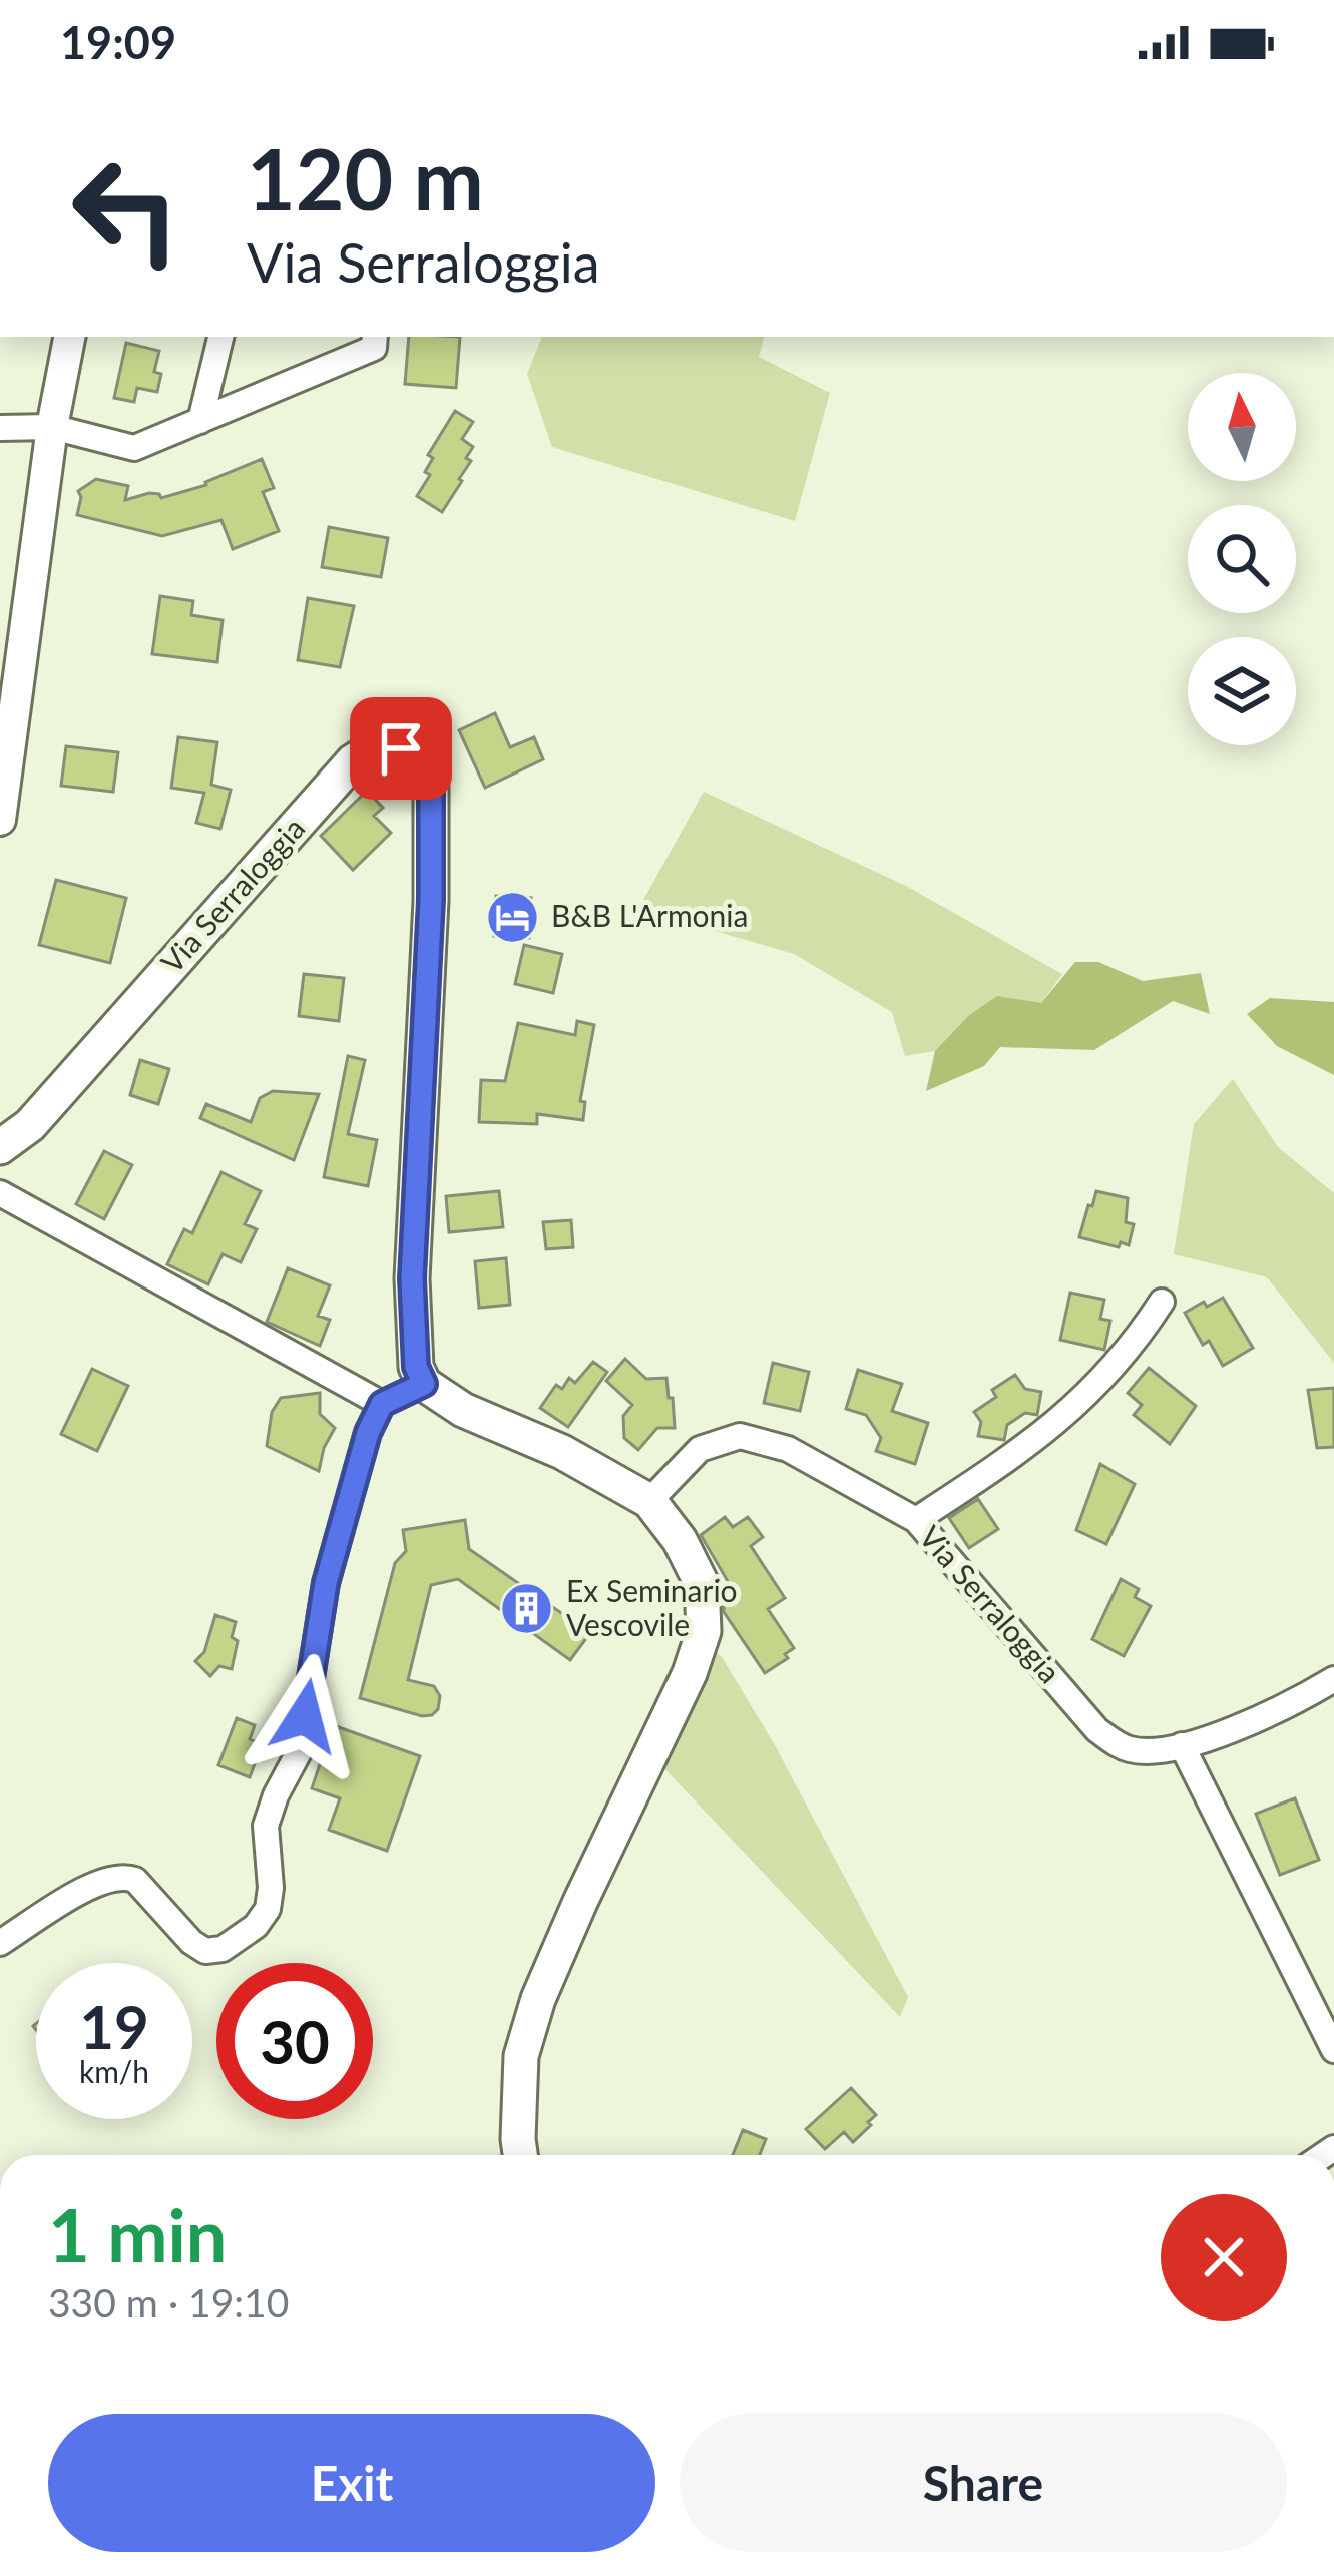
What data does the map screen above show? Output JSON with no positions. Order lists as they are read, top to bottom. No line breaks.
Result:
{"streets":{"main road":["Via Serraloggia"]},"places":{"hotel":["B&B L'Armonia"],"building":["Ex Seminario Vescovile"]},"north":"top","page":{"status":"19:09","turn":["120 m","Via Serraloggia"],"speed":"19 km/h","limit":"30","heading":["1 min","330 m · 19:10"],"buttons":["Exit","Share"]}}
